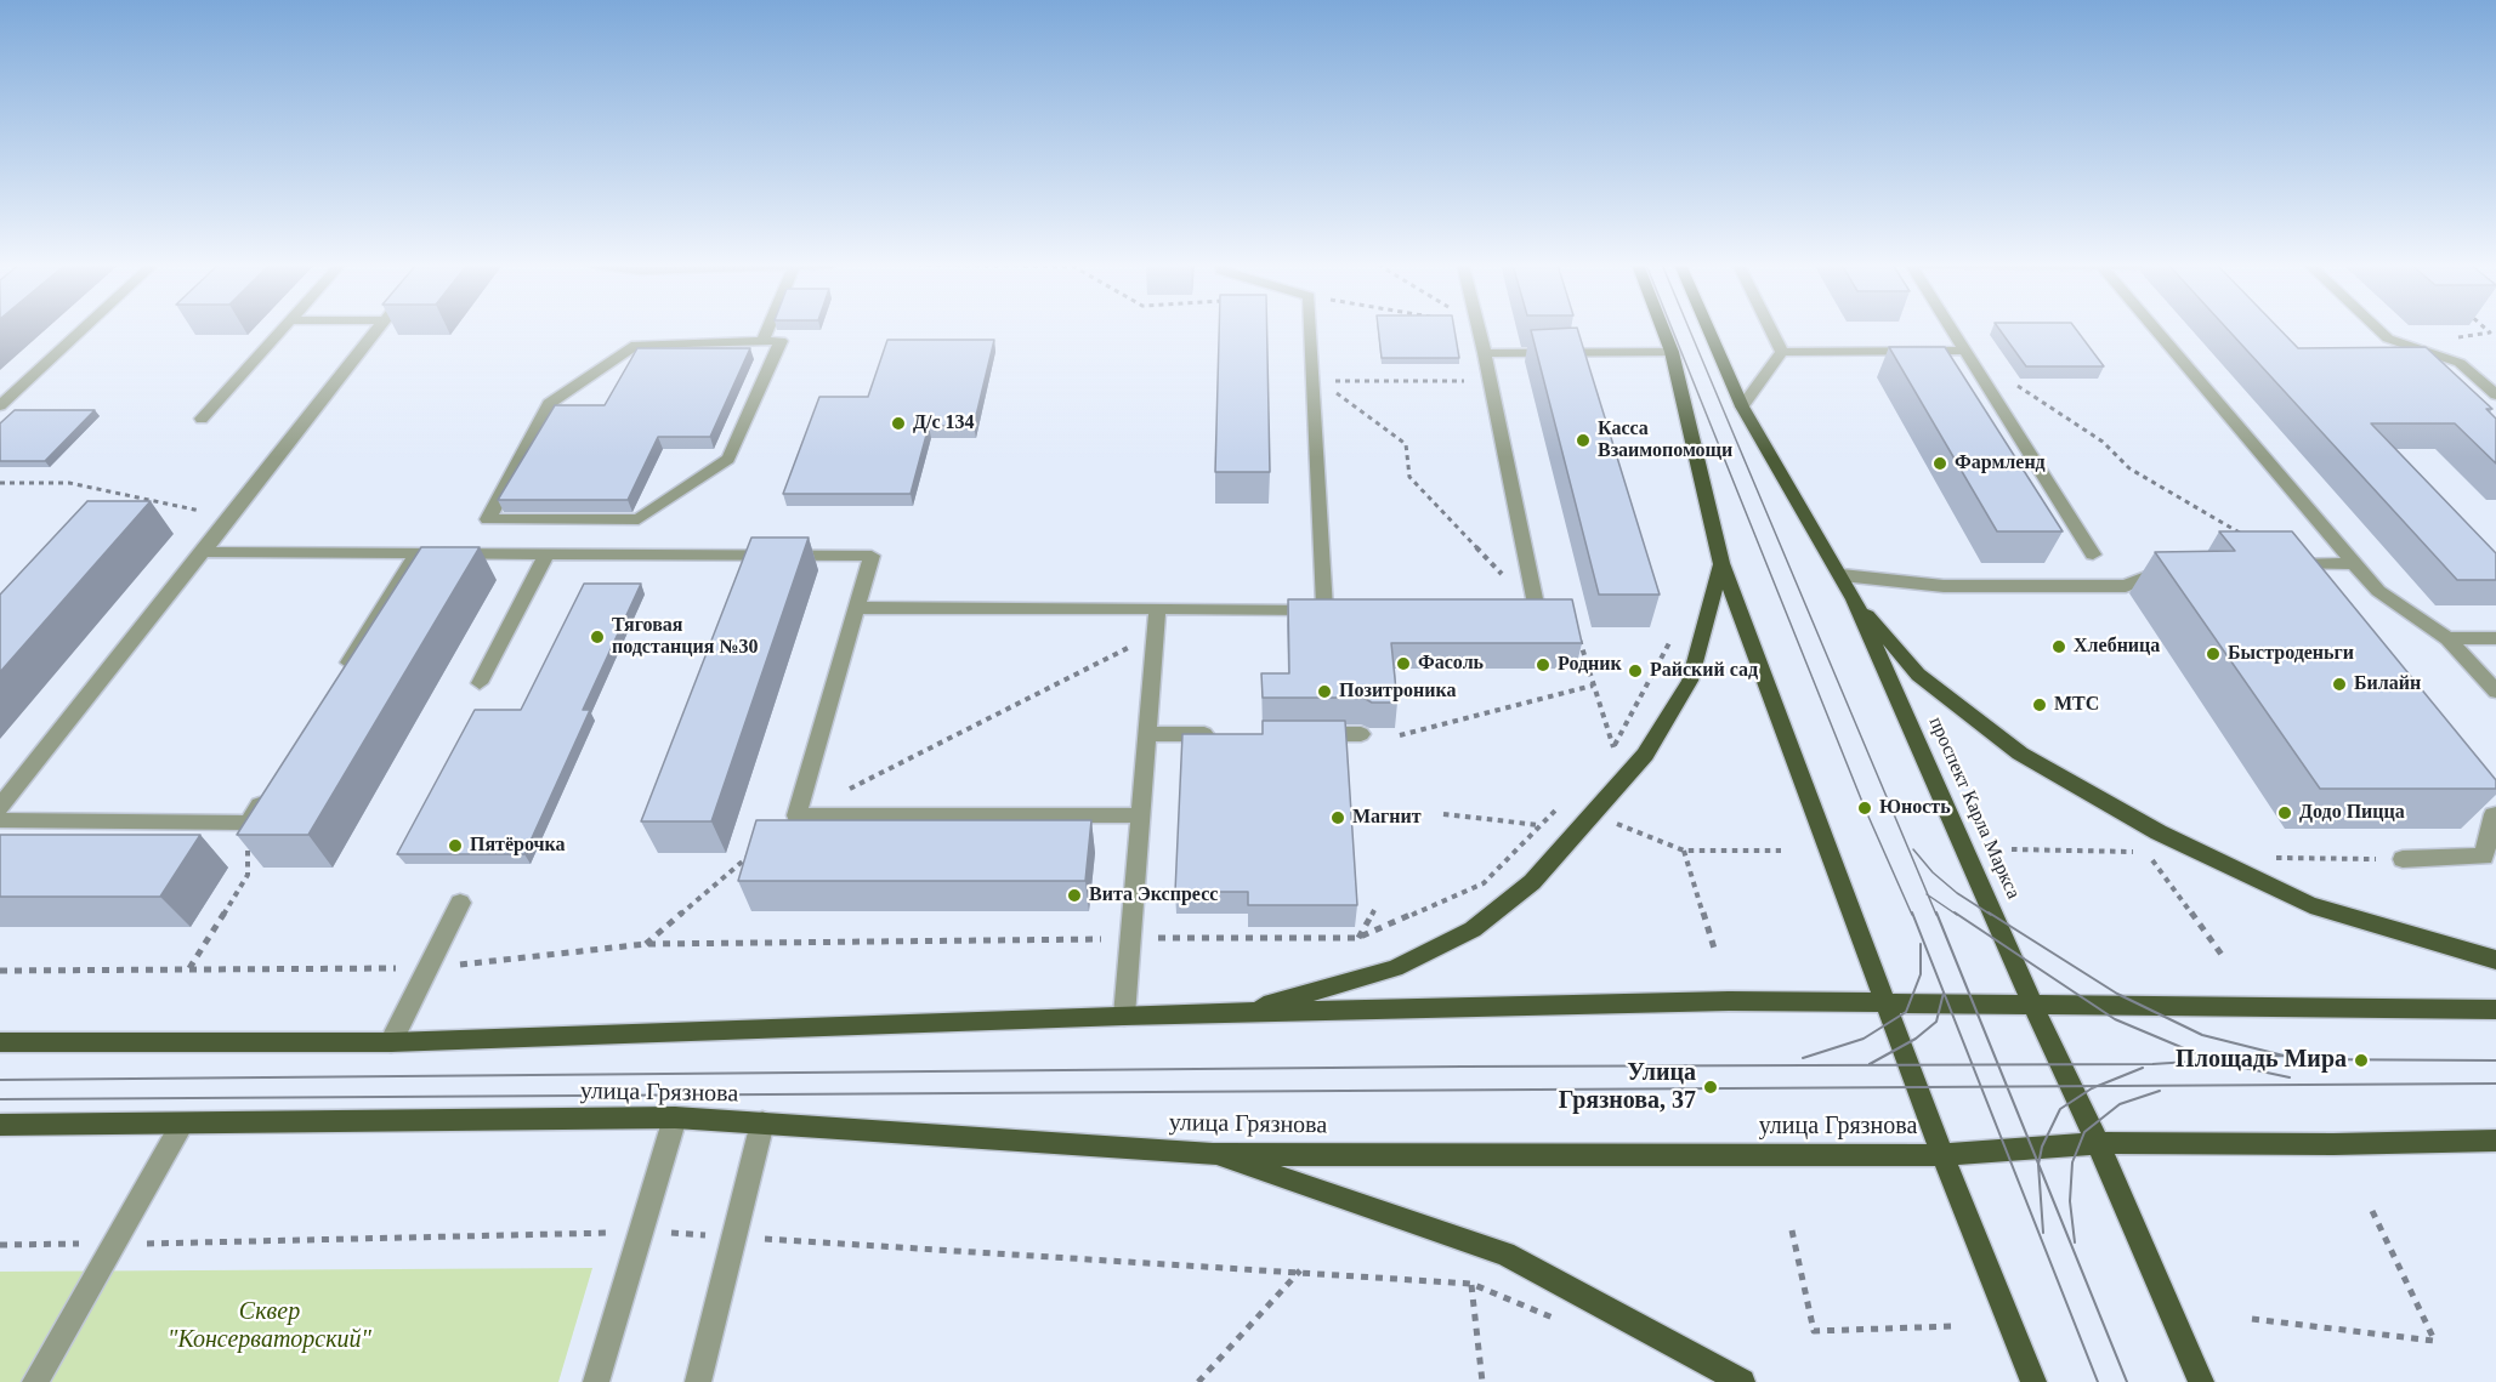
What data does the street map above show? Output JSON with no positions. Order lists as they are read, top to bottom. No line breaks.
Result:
{"streets":{"main road":["проспект Карла Маркса","улица Грязнова"]},"crossings":[["проспект Карла Маркса","улица Грязнова"]],"parks":["Сквер \"Консерваторский\""],"places":["Д/с 134","Касса Взаимопомощи","Фармленд","Тяговая подстанция №30","Хлебница","Быстроденьги","Фасоль","Родник","Райский сад","Билайн","Позитроника","МТС","Юность","Додо Пицца","Магнит","Пятёрочка","Вита Экспресс","Площадь Мира","Улица Грязнова, 37"]}
